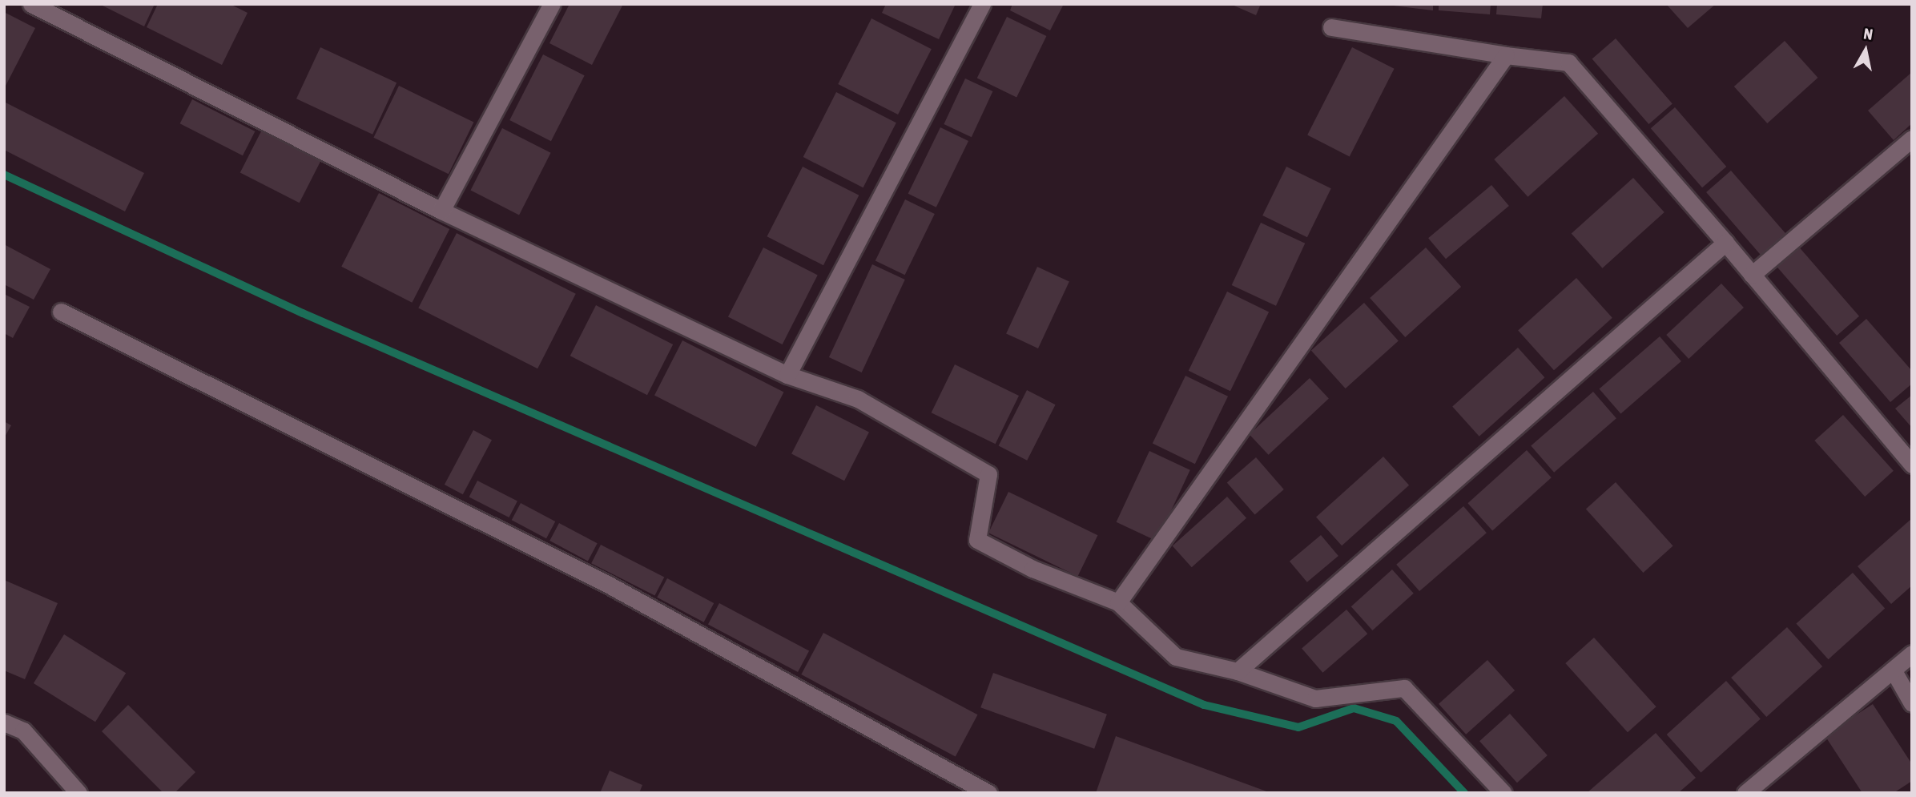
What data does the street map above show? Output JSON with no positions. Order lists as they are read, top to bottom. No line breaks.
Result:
{"north":"top"}
